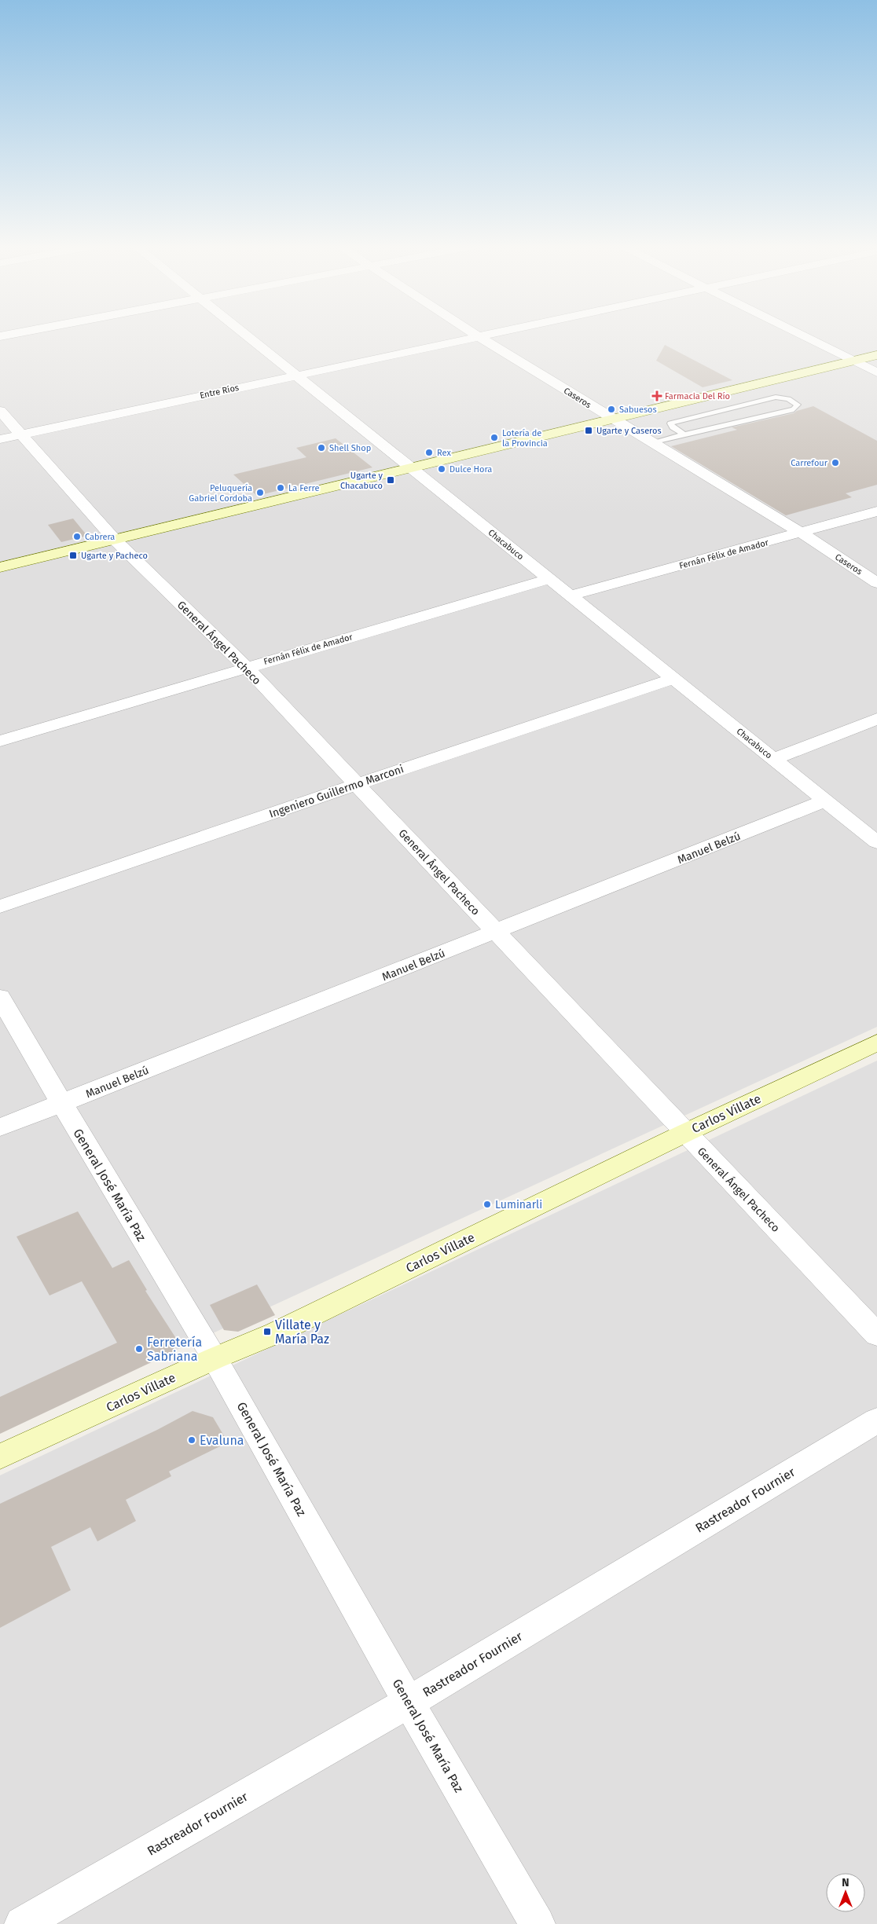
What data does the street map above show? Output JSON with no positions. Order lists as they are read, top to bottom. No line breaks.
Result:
{"streets":{"street":["Entre Ríos","Caseros","Chacabuco","Fernán Félix de Amador","General Ángel Pacheco","Ingeniero Guillermo Marconi","Manuel Belzú","Carlos Villate","General José María Paz","Rastreador Fournier"]},"crossings":[["Entre Ríos","Caseros"],["Entre Ríos","Chacabuco"],["Entre Ríos","General Ángel Pacheco"],["Caseros","Fernán Félix de Amador"],["Chacabuco","Fernán Félix de Amador"],["Chacabuco","Ingeniero Guillermo Marconi"],["Chacabuco","Manuel Belzú"],["Fernán Félix de Amador","General Ángel Pacheco"],["General Ángel Pacheco","Ingeniero Guillermo Marconi"],["General Ángel Pacheco","Manuel Belzú"],["General Ángel Pacheco","Carlos Villate"],["Manuel Belzú","General José María Paz"],["Carlos Villate","General José María Paz"],["General José María Paz","Rastreador Fournier"]],"places":{"health":["Farmacia Del Río"],"other":["Sabuesos","Lotería de la Provincia","Shell Shop","Rex","Carrefour","Dulce Hora","La Ferre","Peluquería Gabriel Cordoba","Cabrera","Luminarli","Ferretería Sabriana","Evaluna"],"transit":["Ugarte y Caseros","Ugarte y Chacabuco","Ugarte y Pacheco","Villate y María Paz"]},"north":"top"}
